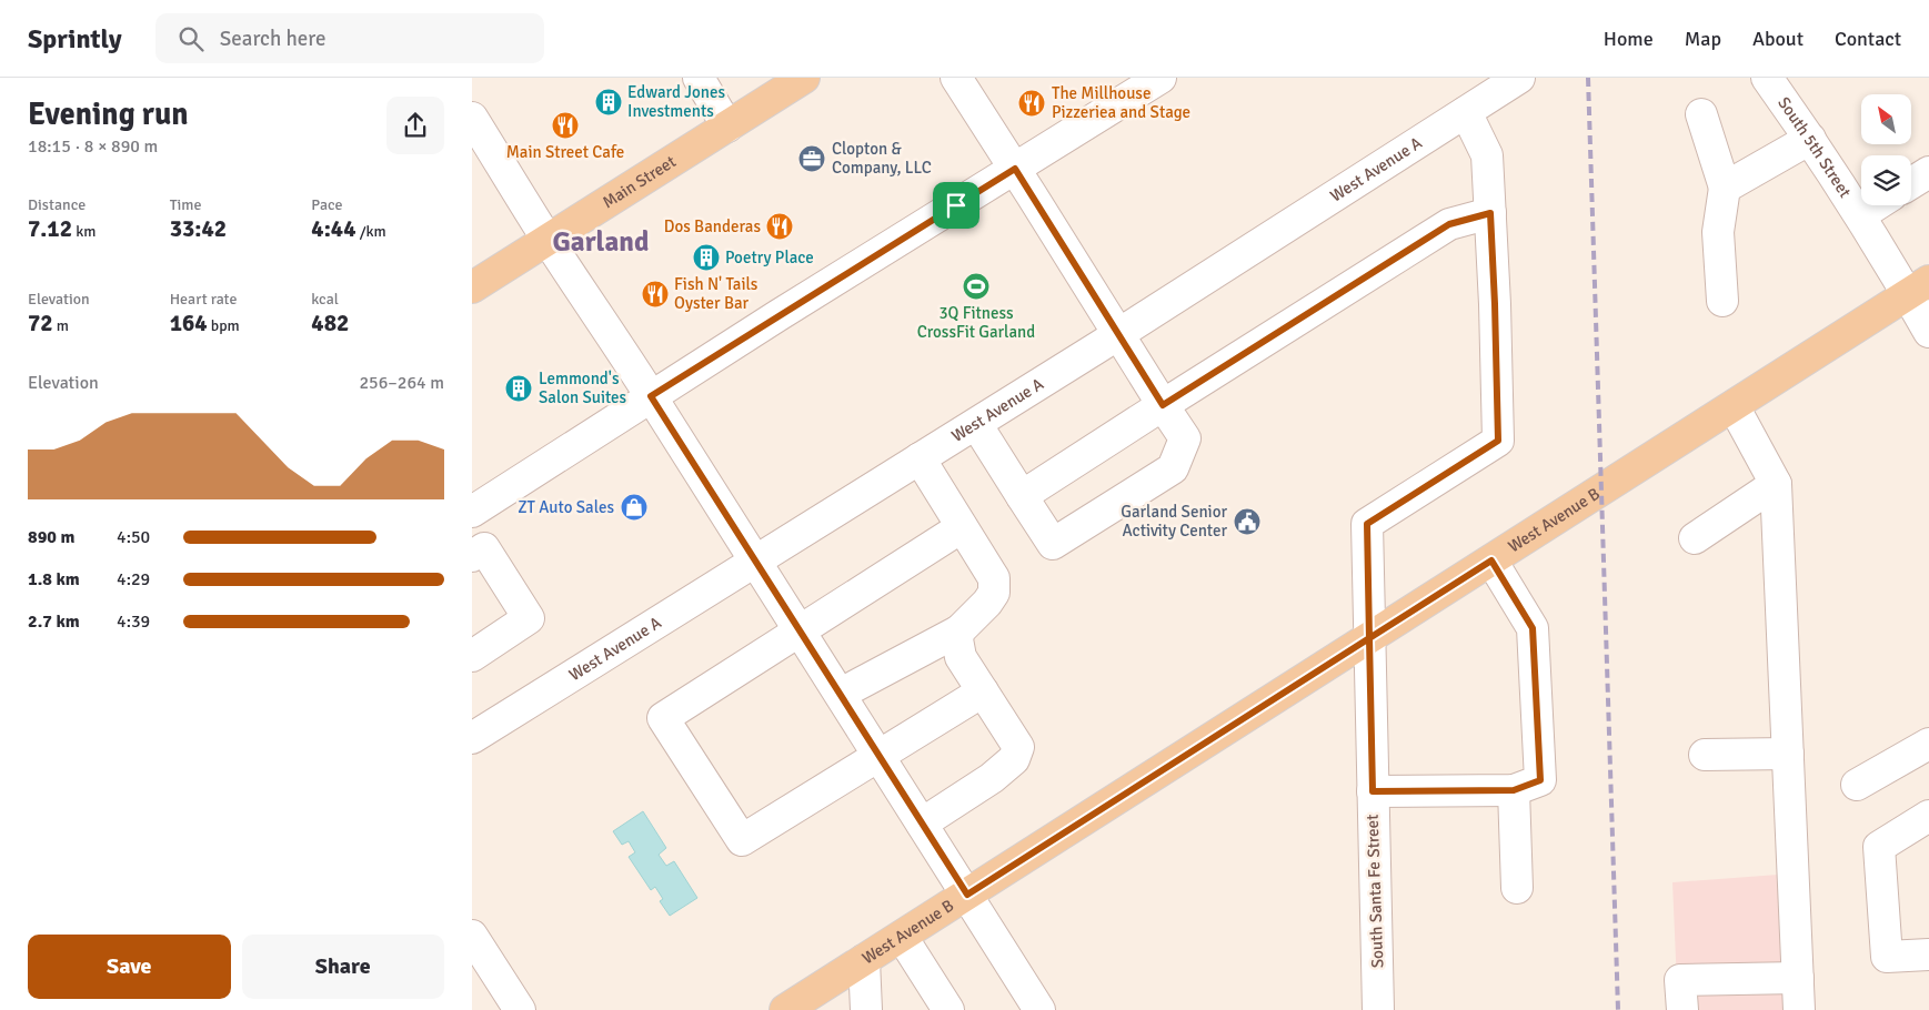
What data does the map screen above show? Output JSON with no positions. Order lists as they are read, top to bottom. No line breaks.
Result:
{"streets":{"main road":["Main Street","West Avenue B"],"street":["South 5th Street","West Avenue A","South Santa Fe Street"]},"crossings":[["South 5th Street","West Avenue B"],["West Avenue B","South Santa Fe Street"]],"districts":["Garland"],"places":{"building":["Edward Jones Investments","Poetry Place","Lemmond's Salon Suites"],"restaurant":["The Millhouse Pizzeriea and Stage","Main Street Cafe","Dos Banderas","Fish N' Tails Oyster Bar"],"office":["Clopton & Company, LLC"],"sports":["3Q Fitness CrossFit Garland"],"shop":["ZT Auto Sales"],"public building":["Garland Senior Activity Center"]},"north":"top left","page":{"header":"Sprintly","search":"Search here","nav":["Home","Map","About","Contact"],"heading":["Evening run","18:15 · 8 × 890 m"],"stats":[["Distance","7.12 km"],["Time","33:42"],["Pace","4:44 /km"],["Elevation","72 m"],["Heart rate","164 bpm"],["kcal","482"]],"chart":["Elevation","256–264 m"],"list":[{"name":"890 m","note":"4:50"},{"name":"1.8 km","note":"4:29"},{"name":"2.7 km","note":"4:39"}],"buttons":["Save","Share"]}}
